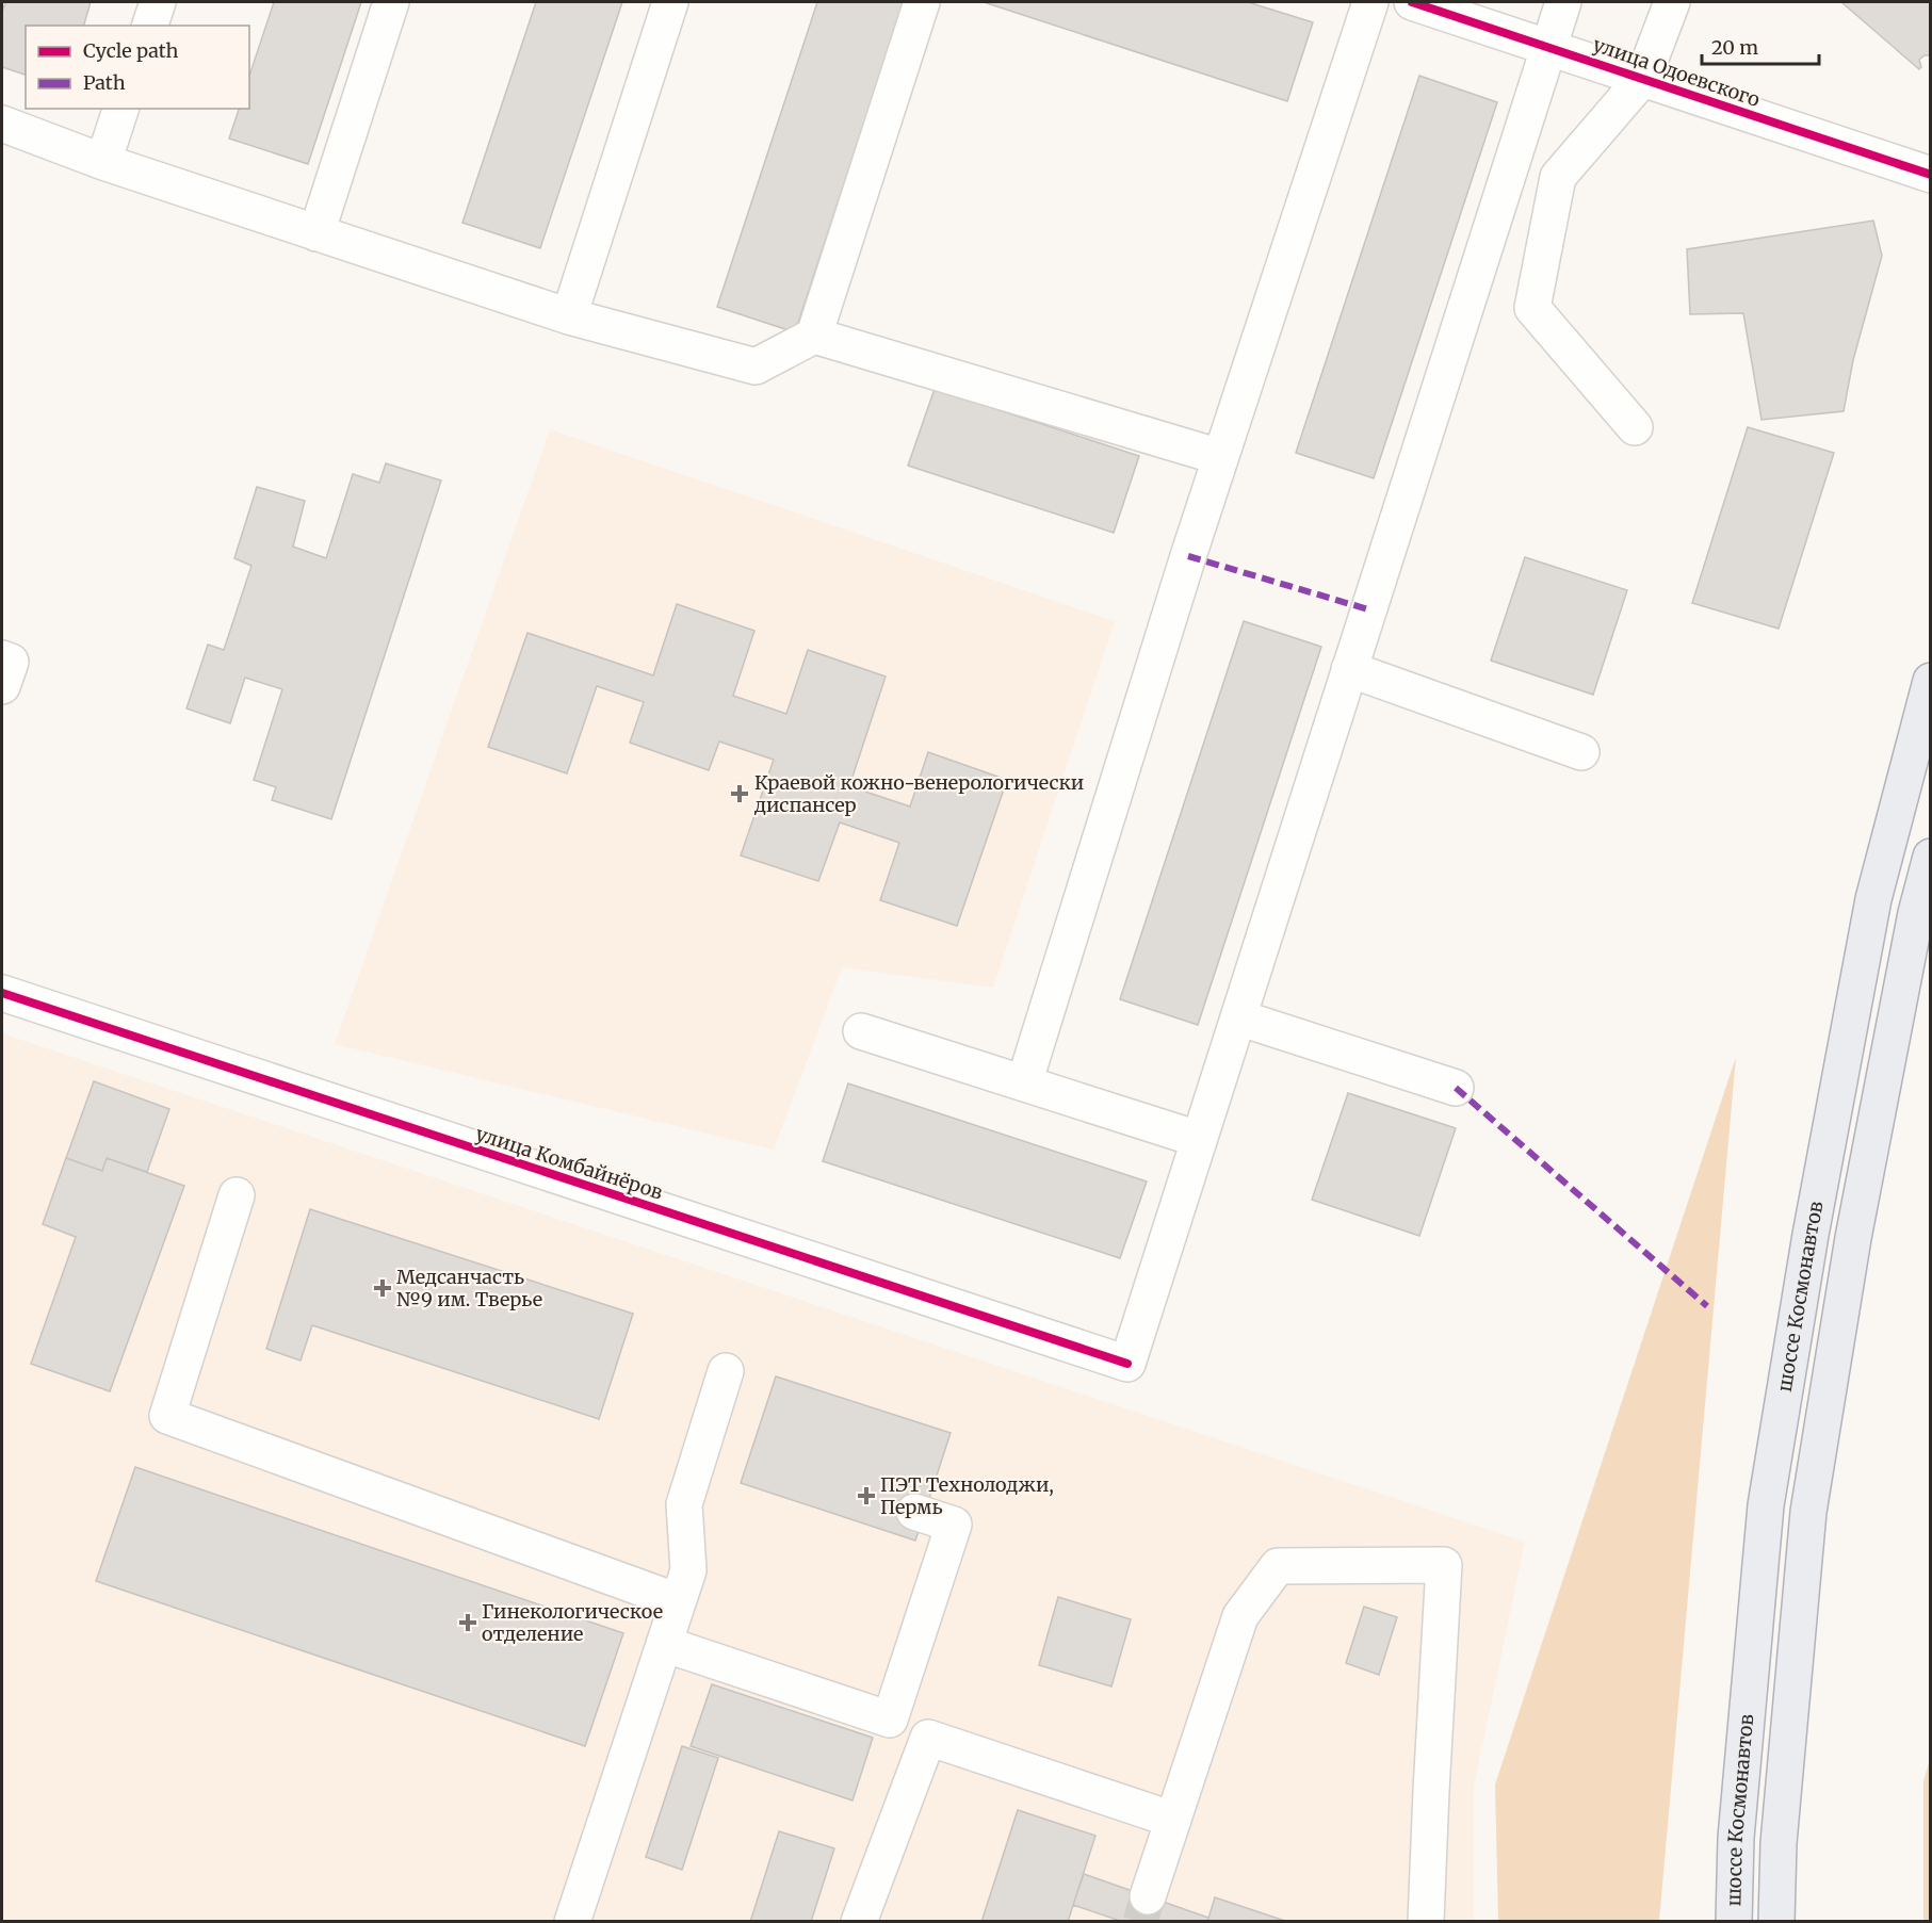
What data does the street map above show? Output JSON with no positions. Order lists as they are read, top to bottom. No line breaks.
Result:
{"streets":{"main road":["шоссе Космонавтов"],"street":["улица Одоевского","улица Комбайнёров"]},"places":{"health":["Краевой кожно-венерологически диспансер","Медсанчасть №9 им. Тверье","ПЭТ Технолоджи, Пермь","Гинекологическое отделение"]},"legend":["Cycle path","Path"],"scale_bar":"20 m"}
